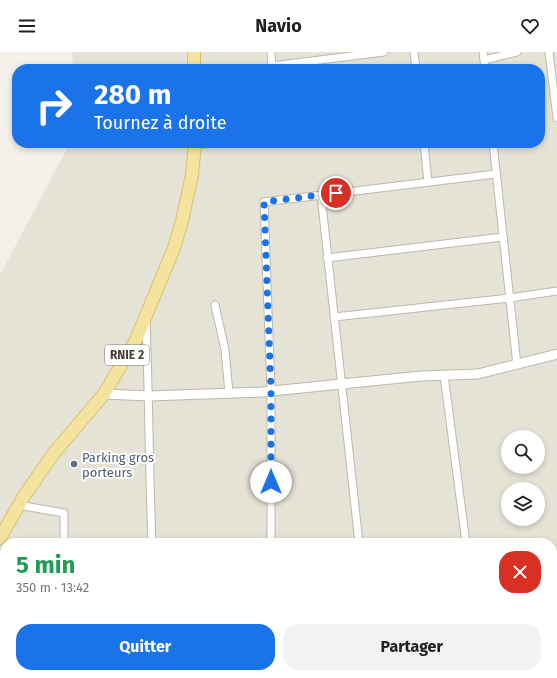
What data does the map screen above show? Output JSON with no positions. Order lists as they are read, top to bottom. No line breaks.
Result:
{"streets":{"main road":["RNIE 2"]},"places":["Parking gros porteurs"],"page":{"header":"Navio","turn":["280 m","Tournez à droite"],"heading":["5 min","350 m · 13:42"],"buttons":["Quitter","Partager"]}}
